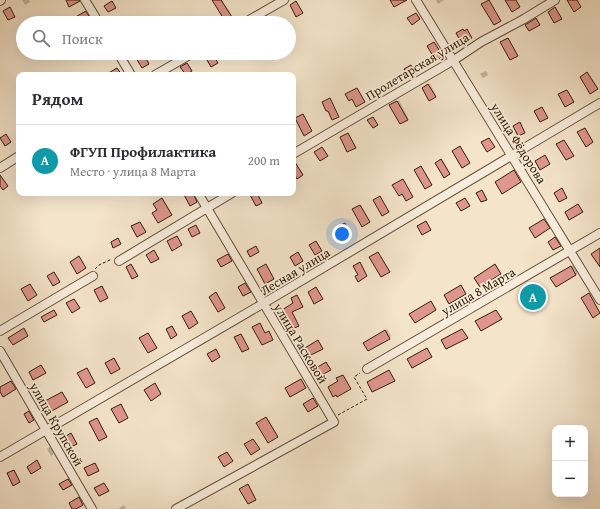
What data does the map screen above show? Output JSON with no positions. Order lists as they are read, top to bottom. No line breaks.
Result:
{"streets":{"street":["Пролетарская улица","улица Фёдорова","Лесная улица","улица 8 Марта","улица Расковой","улица Крупской"]},"crossings":[["Пролетарская улица","улица Фёдорова"],["улица Фёдорова","Лесная улица"],["улица Фёдорова","улица 8 Марта"],["Лесная улица","улица Расковой"],["Лесная улица","улица Крупской"]],"page":{"search":"Поиск","heading":"Рядом","list":[{"mark":"A","name":"ФГУП Профилактика","note":"Место · улица 8 Марта","value":"200 m"}],"pins":"A","map_buttons":["+","−"]}}
